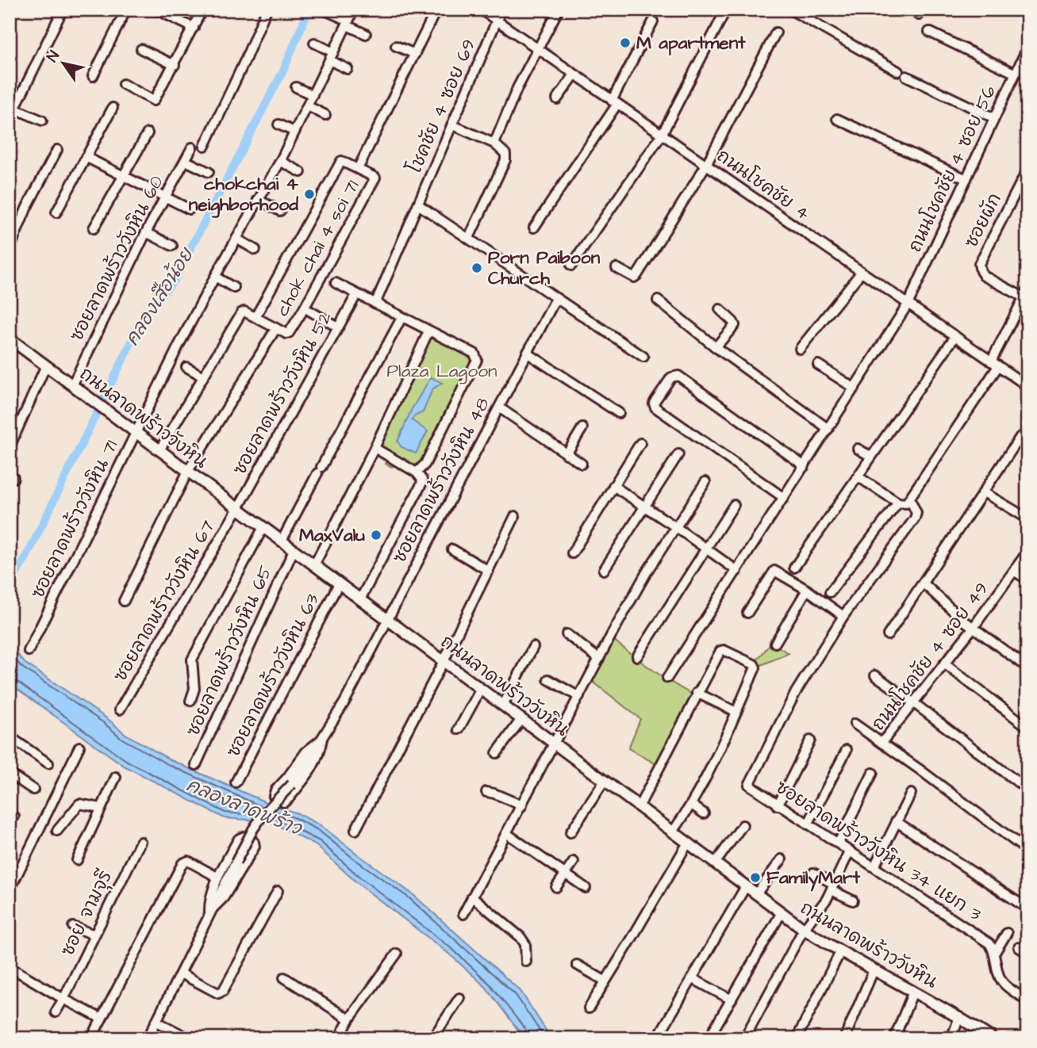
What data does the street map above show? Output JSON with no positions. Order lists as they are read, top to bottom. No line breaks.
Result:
{"streets":{"main road":["ถนนลาดพร้าววังหิน"],"street":["โชคชัย 4 ซอย 69","ถนนโชคชัย 4 ซอย 56","ถนนโชคชัย 4","ซอยผัก","chok chai 4 soi 71","ซอยลาดพร้าววังหิน 60","ซอยลาดพร้าววังหิน 52","ซอยลาดพร้าววังหิน 48","ซอยลาดพร้าววังหิน 71","ซอยลาดพร้าววังหิน 67","ซอยลาดพร้าววังหิน 65","ถนนโชคชัย 4 ซอย 49","ซอยลาดพร้าววังหิน 63","ซอยลาดพร้าววังหิน 34 แยก 3","ซอย จามจุรี"]},"crossings":[["โชคชัย 4 ซอย 69","ถนนโชคชัย 4"],["ถนนโชคชัย 4 ซอย 56","ถนนโชคชัย 4"],["ซอยลาดพร้าววังหิน 60","ถนนลาดพร้าววังหิน"],["ซอยลาดพร้าววังหิน 52","ถนนลาดพร้าววังหิน"],["ซอยลาดพร้าววังหิน 52","ซอยลาดพร้าววังหิน 67"],["ถนนลาดพร้าววังหิน","ซอยลาดพร้าววังหิน 48"],["ถนนลาดพร้าววังหิน","ซอยลาดพร้าววังหิน 71"],["ถนนลาดพร้าววังหิน","ซอยลาดพร้าววังหิน 67"],["ถนนลาดพร้าววังหิน","ซอยลาดพร้าววังหิน 65"],["ถนนลาดพร้าววังหิน","ซอยลาดพร้าววังหิน 63"]],"water":["คลองเสือน้อย","คลองลาดพร้าว"],"parks":["Plaza Lagoon"],"places":["M apartment","chokchai 4 neighborhood","Porn Paiboon Church","MaxValu","FamilyMart"],"north":"top left"}
